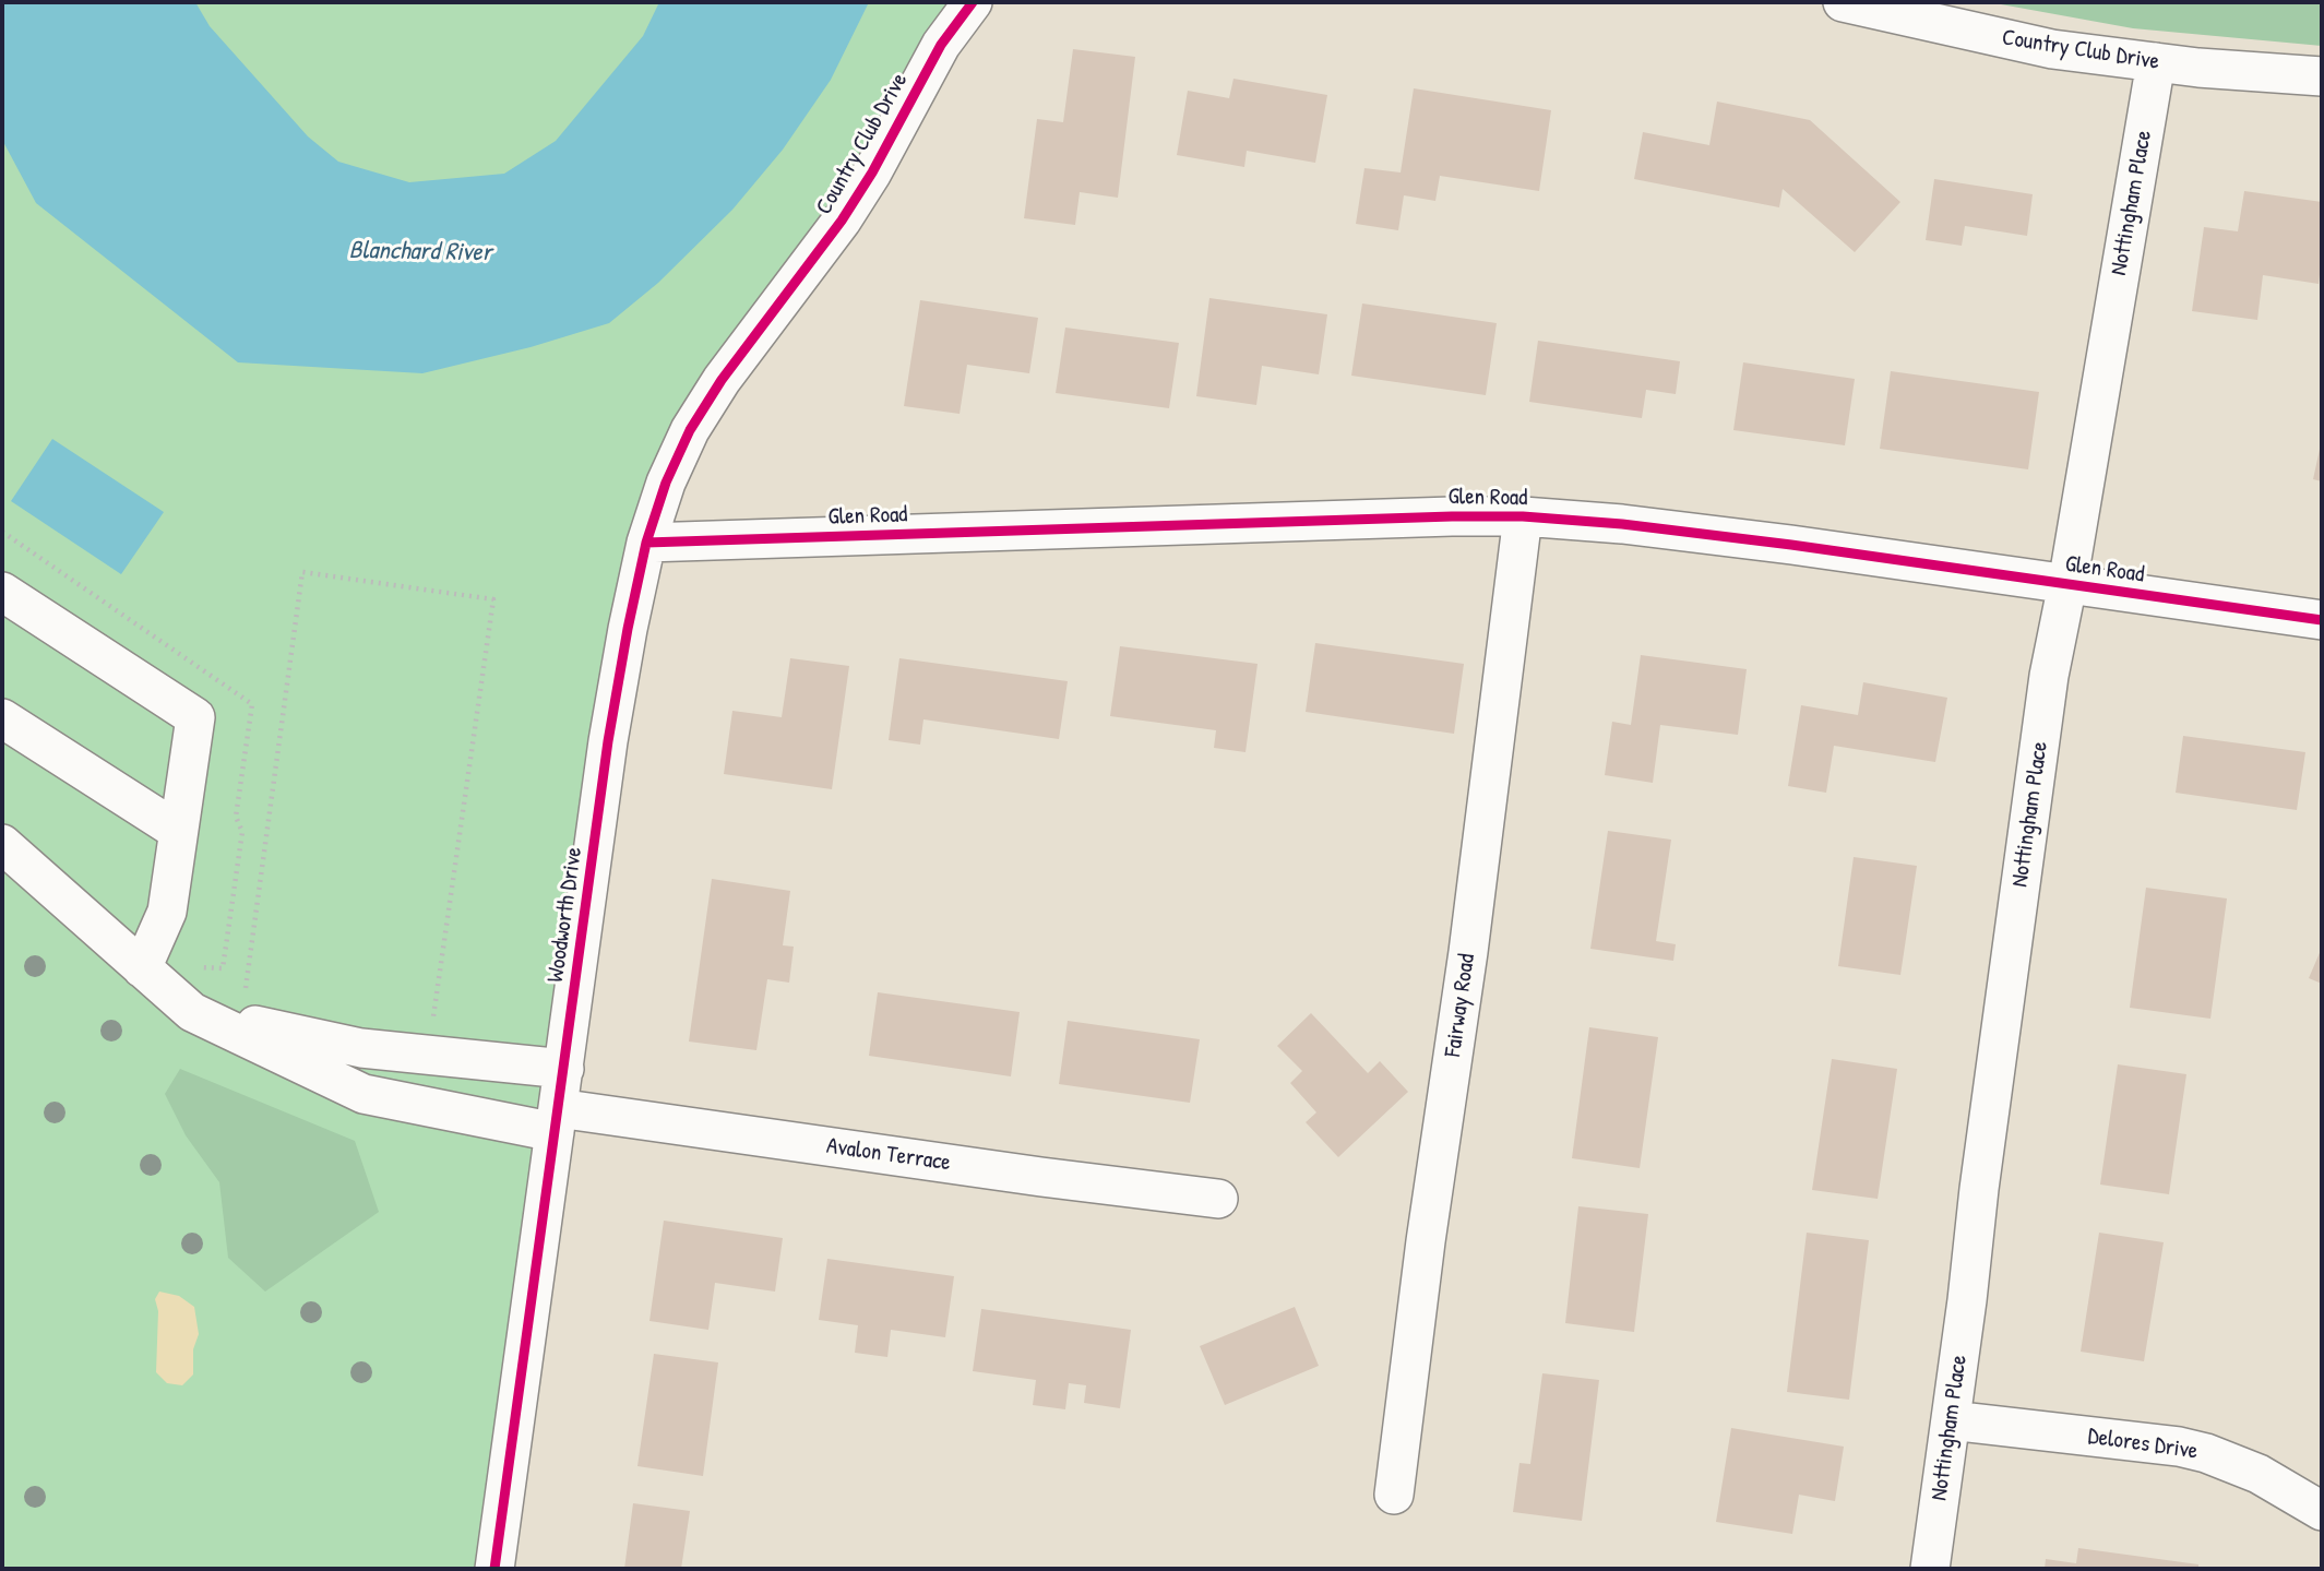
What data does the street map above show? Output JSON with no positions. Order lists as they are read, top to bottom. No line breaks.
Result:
{"streets":{"street":["Country Club Drive","Nottingham Place","Glen Road","Woodworth Drive","Fairway Road","Avalon Terrace","Delores Drive"]},"crossings":[["Country Club Drive","Nottingham Place"],["Country Club Drive","Woodworth Drive"],["Nottingham Place","Glen Road"],["Nottingham Place","Delores Drive"],["Glen Road","Woodworth Drive"],["Glen Road","Fairway Road"],["Woodworth Drive","Avalon Terrace"]],"water":["Blanchard River"]}
